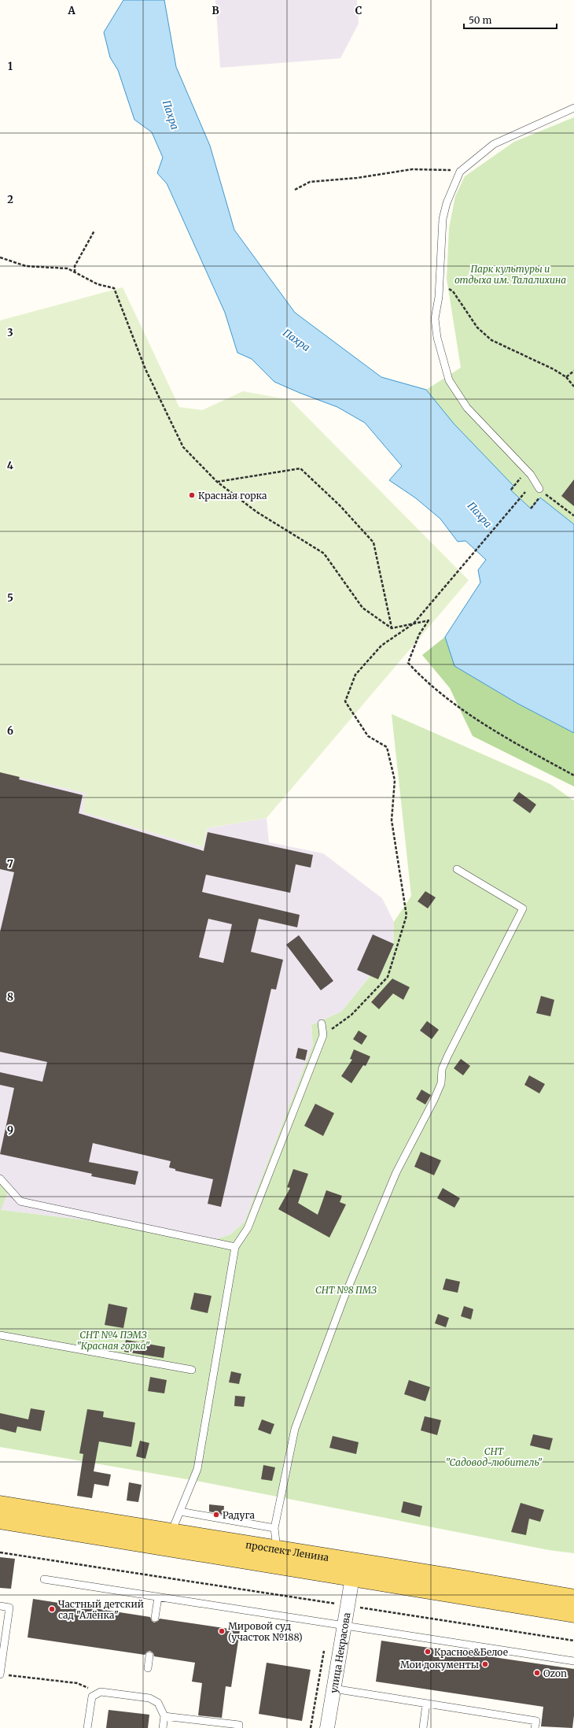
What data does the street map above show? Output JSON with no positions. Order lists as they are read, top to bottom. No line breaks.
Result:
{"streets":{"main road":["проспект Ленина"],"street":["улица Некрасова"]},"crossings":[["проспект Ленина","улица Некрасова"]],"water":["Пахра"],"parks":["Парк культуры и отдыха им. Талалихина","СНТ №8 ПМЗ","СНТ №4 ПЭМЗ \"Красная горка\"","СНТ \"Садовод-любитель\""],"places":["Красная горка","Радуга","Частный детский сад \"Алёнка\"","Мировой суд (участок №188)","Красное&Белое","Мои документы","Ozon"],"scale_bar":"50 m","grid":{"columns":["A","B","C"],"rows":["1","2","3","4","5","6","7","8","9"]}}
